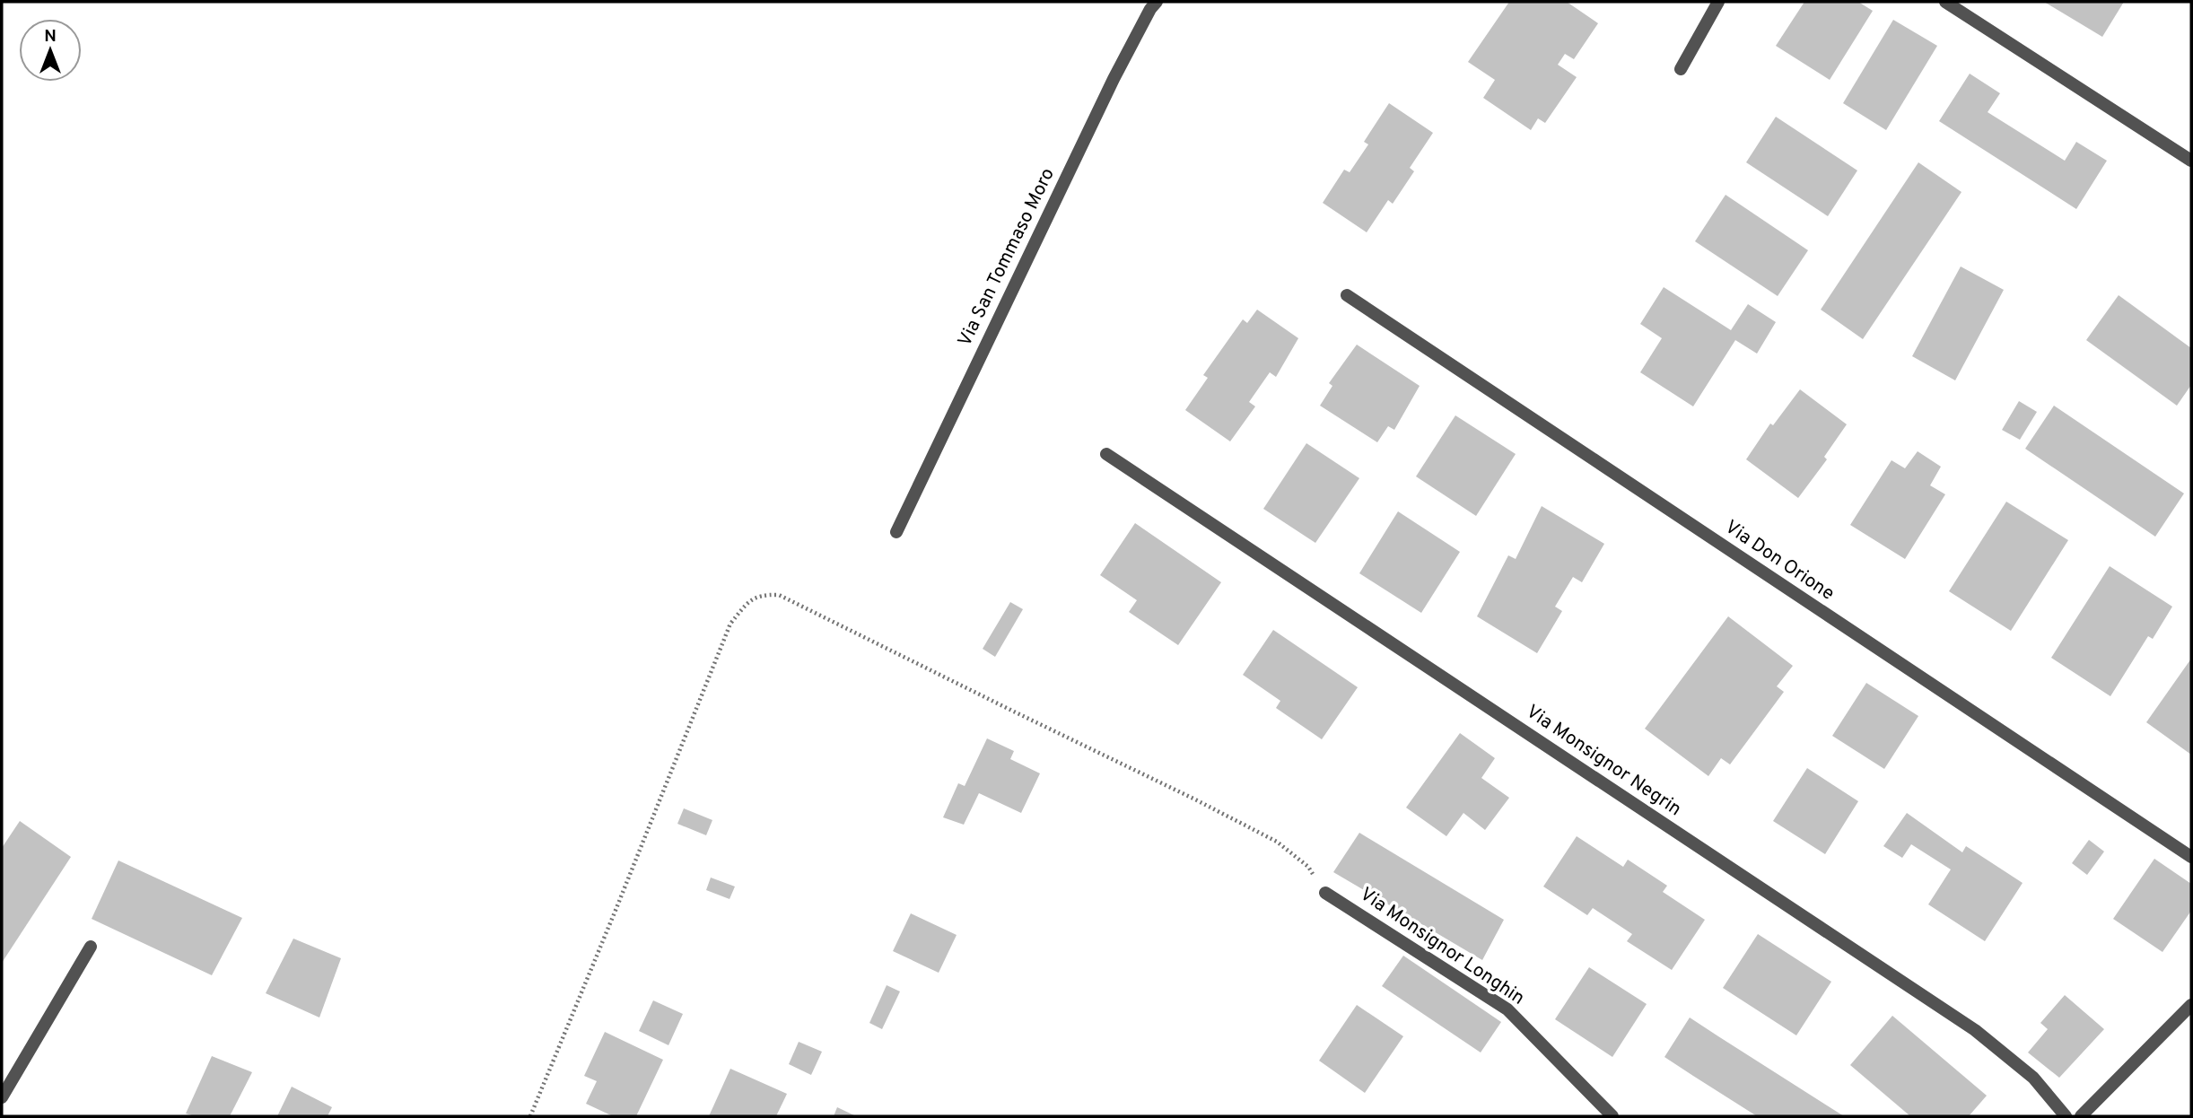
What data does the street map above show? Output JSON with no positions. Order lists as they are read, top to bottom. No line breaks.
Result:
{"streets":{"street":["Via San Tommaso Moro","Via Don Orione","Via Monsignor Negrin","Via Monsignor Longhin"]},"north":"top"}
